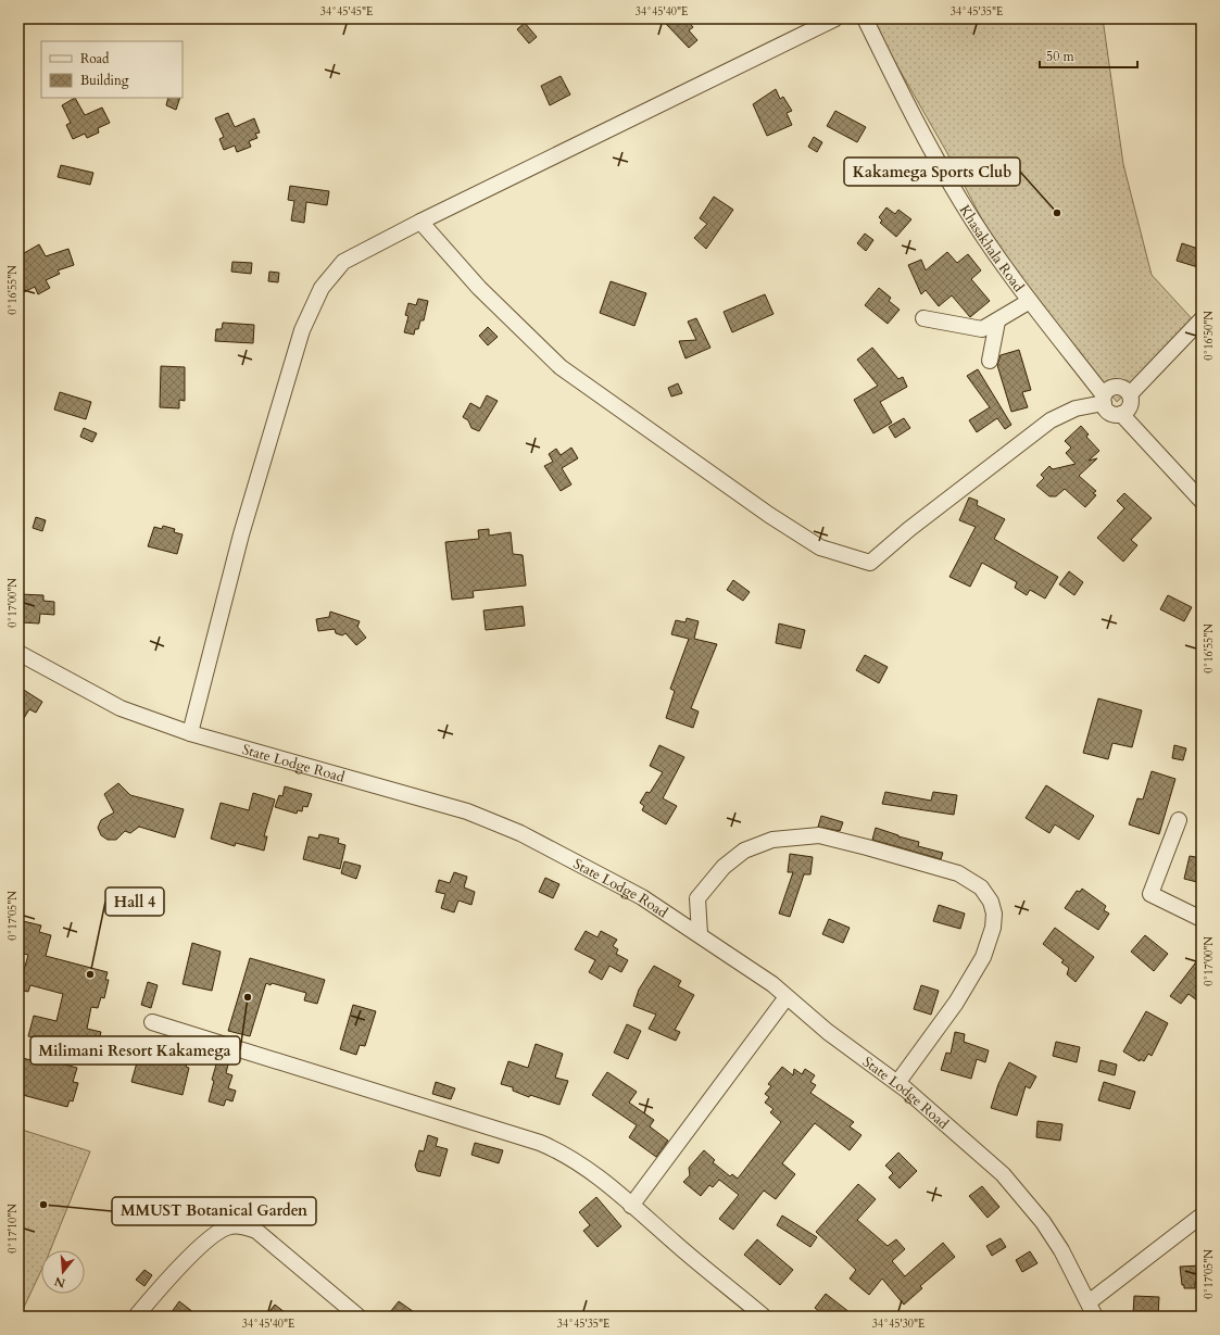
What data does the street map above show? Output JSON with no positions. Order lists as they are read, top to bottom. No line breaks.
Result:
{"streets":{"street":["Khasakhala Road","State Lodge Road"]},"places":["Kakamega Sports Club","Hall 4","Milimani Resort Kakamega","MMUST Botanical Garden"],"legend":["Road","Building"],"scale_bar":"50 m","north":"bottom","coordinates":["34°45'45\"E","34°45'40\"E","34°45'35\"E","0°16'55\"N","0°16'50\"N","0°17'00\"N","0°17'05\"N","0°17'10\"N","34°45'30\"E"]}
